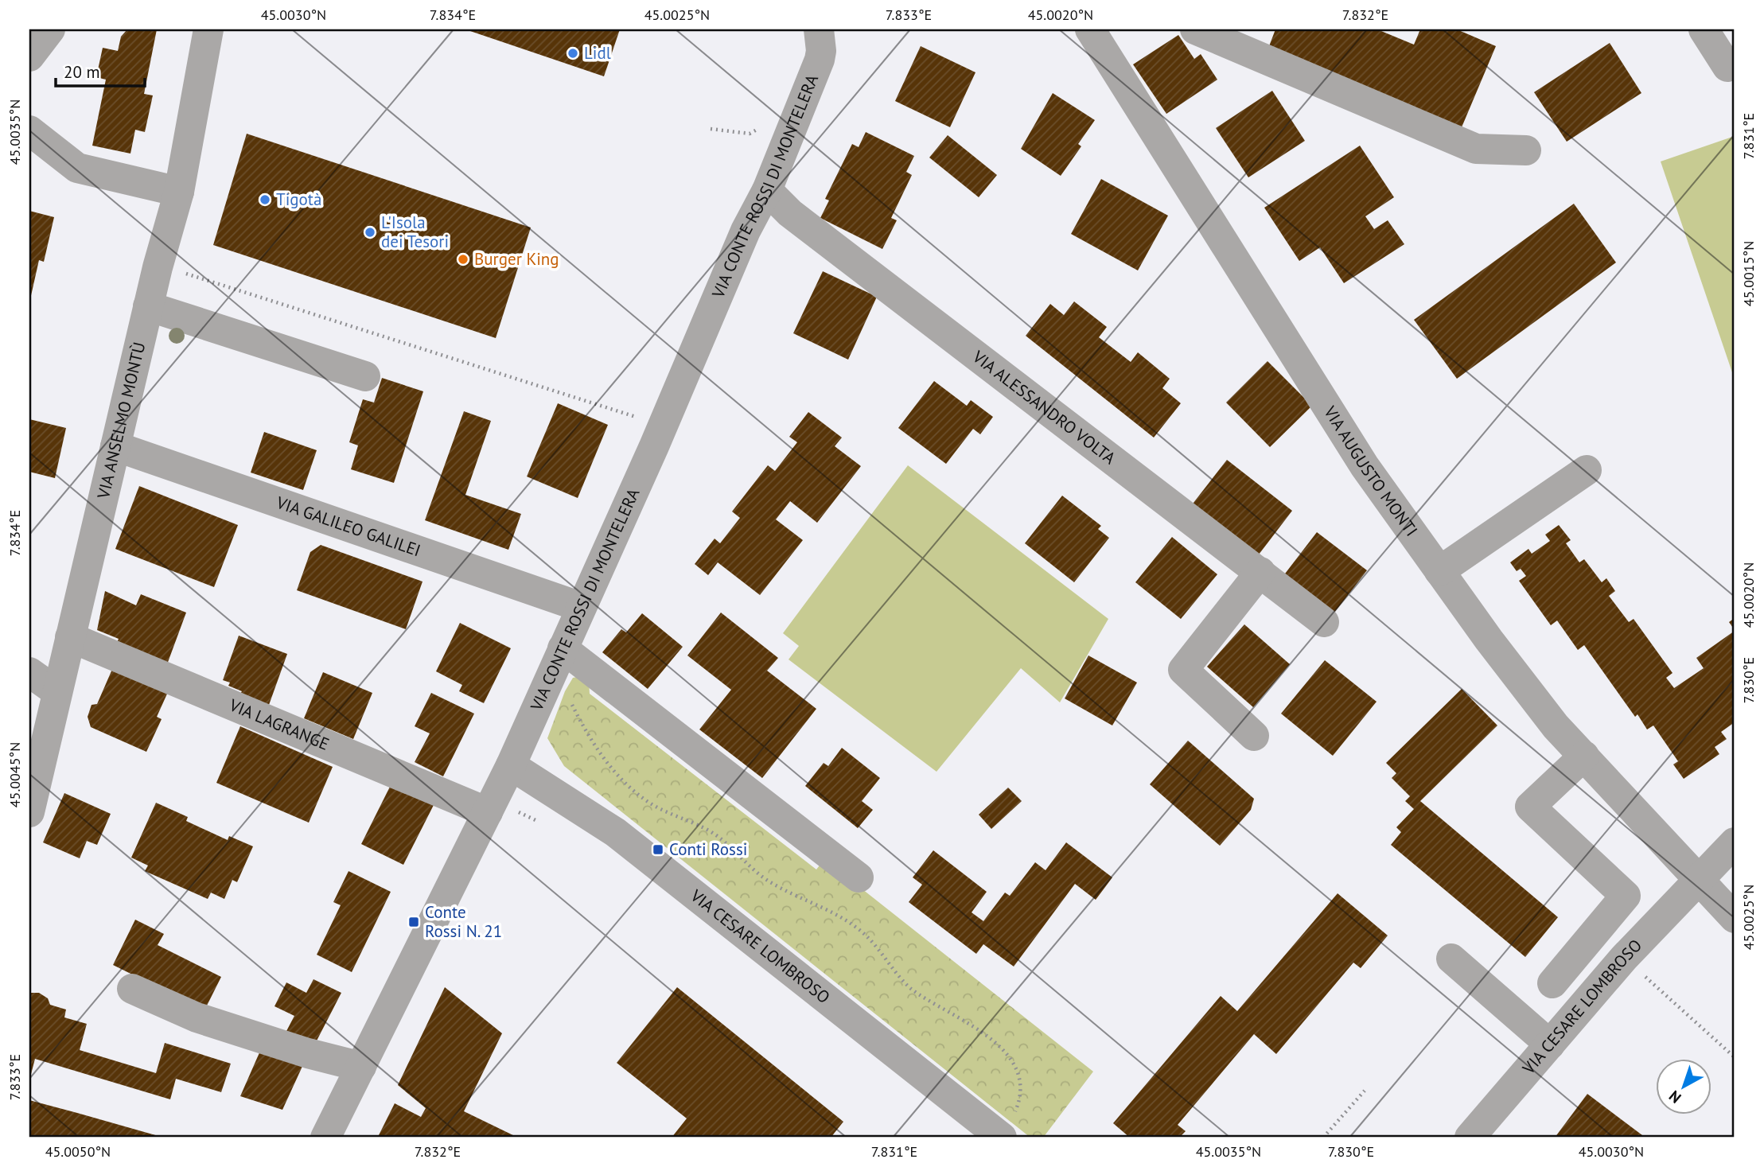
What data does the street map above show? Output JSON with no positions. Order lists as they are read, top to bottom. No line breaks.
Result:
{"streets":{"street":["VIA CONTE ROSSI DI MONTELERA","VIA ALESSANDRO VOLTA","VIA ANSELMO MONTÙ","VIA AUGUSTO MONTI","VIA GALILEO GALILEI","VIA LAGRANGE","VIA CESARE LOMBROSO"]},"crossings":[["VIA CONTE ROSSI DI MONTELERA","VIA ALESSANDRO VOLTA"],["VIA CONTE ROSSI DI MONTELERA","VIA GALILEO GALILEI"],["VIA CONTE ROSSI DI MONTELERA","VIA LAGRANGE"],["VIA CONTE ROSSI DI MONTELERA","VIA CESARE LOMBROSO"],["VIA ANSELMO MONTÙ","VIA GALILEO GALILEI"],["VIA ANSELMO MONTÙ","VIA LAGRANGE"],["VIA AUGUSTO MONTI","VIA CESARE LOMBROSO"]],"places":{"other":["Lidl","Tigotà","L'Isola dei Tesori","Burger King"],"transit":["Conti Rossi","Conte Rossi N. 21"]},"scale_bar":"20 m","north":"bottom left","coordinates":["45.0030°N","7.834°E","45.0025°N","7.833°E","45.0020°N","7.832°E","45.0035°N","7.831°E","45.0015°N","7.830°E","45.0045°N","45.0050°N"]}
